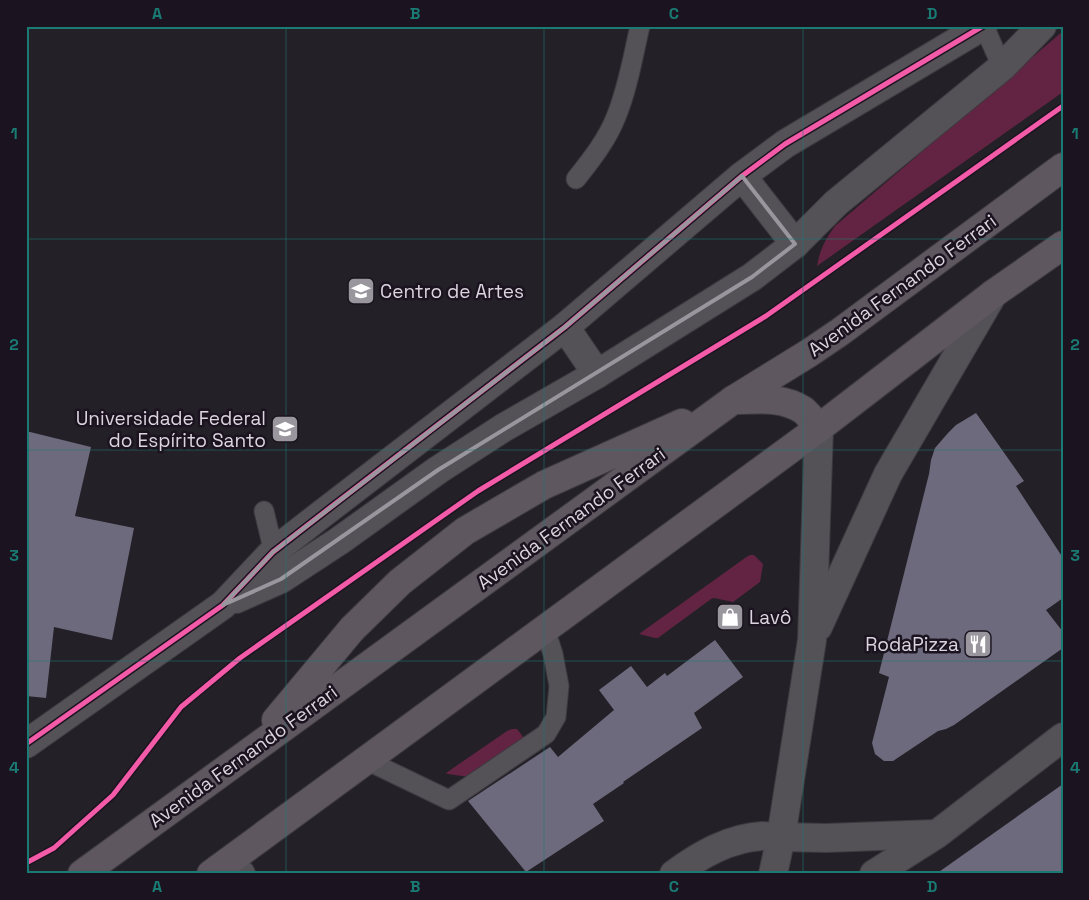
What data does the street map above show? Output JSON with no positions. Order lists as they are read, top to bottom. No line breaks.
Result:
{"streets":{"main road":["Avenida Fernando Ferrari"]},"places":{"school or university":["Centro de Artes","Universidade Federal do Espírito Santo"],"shop":["Lavô"],"restaurant":["RodaPizza"]},"grid":{"columns":["A","B","C","D"],"rows":["1","2","3","4"]}}
